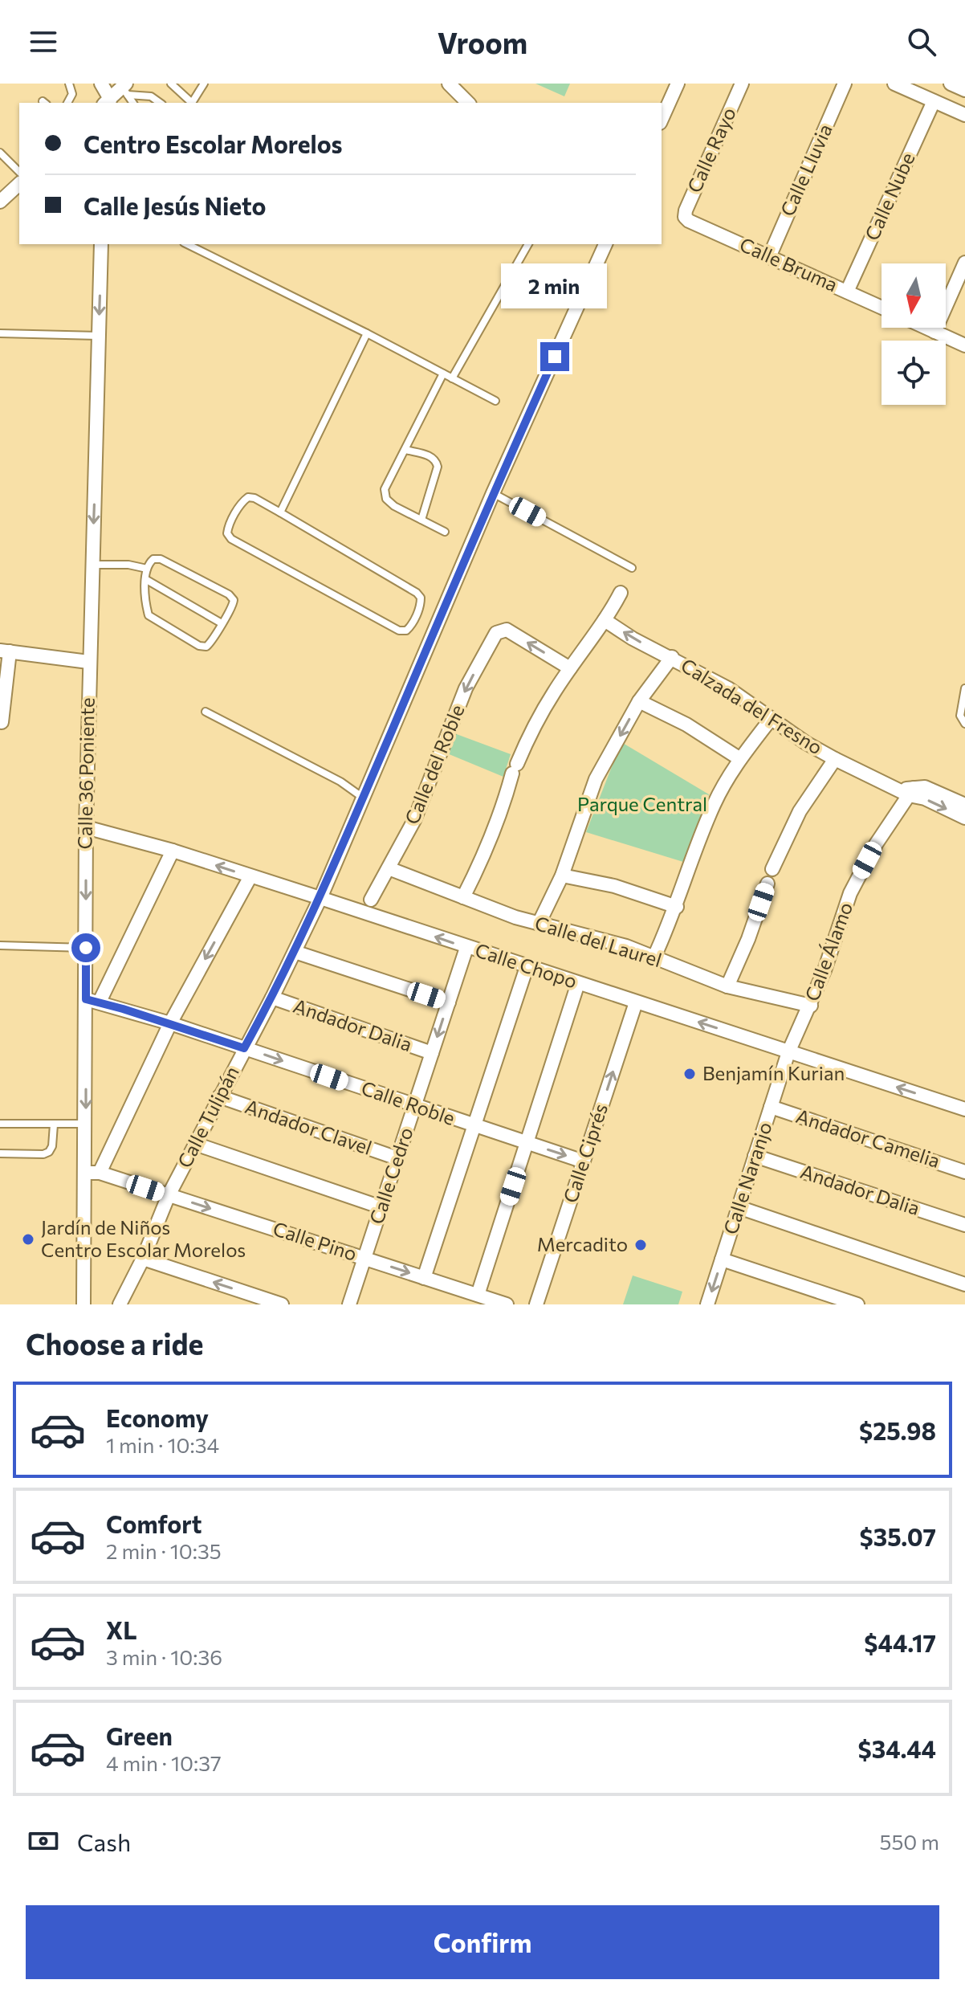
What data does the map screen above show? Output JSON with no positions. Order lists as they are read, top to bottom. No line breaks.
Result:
{"streets":{"street":["Calle Rayo","Calle Lluvia","Calle Nube","Calle Bruma","Calzada del Fresno","Calle del Roble","Calle 36 Poniente","Calle del Laurel","Calle Álamo","Calle Chopo","Andador Dalia","Calle Roble","Calle Tulipán","Andador Clavel","Andador Camelia","Calle Ciprés","Calle Cedro","Calle Naranjo","Calle Pino"]},"crossings":[["Calle Rayo","Calle Bruma"],["Calle Lluvia","Calle Bruma"],["Calle Nube","Calle Bruma"],["Calzada del Fresno","Calle Álamo"],["Calle del Roble","Calle del Laurel"],["Calle 36 Poniente","Calle Chopo"],["Calle 36 Poniente","Calle Roble"],["Calle 36 Poniente","Calle Pino"],["Calle del Laurel","Calle Álamo"],["Calle Álamo","Calle Chopo"],["Calle Álamo","Calle Naranjo"],["Calle Chopo","Calle Tulipán"],["Calle Chopo","Calle Ciprés"],["Calle Chopo","Calle Cedro"],["Calle Chopo","Calle Naranjo"],["Andador Dalia","Calle Tulipán"],["Andador Dalia","Calle Cedro"],["Andador Dalia","Calle Naranjo"],["Calle Roble","Calle Tulipán"],["Calle Roble","Calle Ciprés"],["Calle Roble","Calle Cedro"],["Calle Tulipán","Andador Clavel"],["Calle Tulipán","Calle Pino"],["Andador Clavel","Calle Cedro"],["Andador Camelia","Calle Naranjo"],["Calle Cedro","Calle Pino"]],"one_way":["Calle Chopo"],"parks":["Parque Central"],"places":["Benjamín Kurian","Jardín de Niños Centro Escolar Morelos","Mercadito"],"north":"bottom","page":{"header":"Vroom","banner":["Centro Escolar Morelos","Calle Jesús Nieto"],"bubble":"2 min","heading":"Choose a ride","list":[{"name":"Economy","note":"1 min · 10:34","value":"$25.98"},{"name":"Comfort","note":"2 min · 10:35","value":"$35.07"},{"name":"XL","note":"3 min · 10:36","value":"$44.17"},{"name":"Green","note":"4 min · 10:37","value":"$34.44"}],"pay":["Cash","550 m"],"buttons":"Confirm"}}
